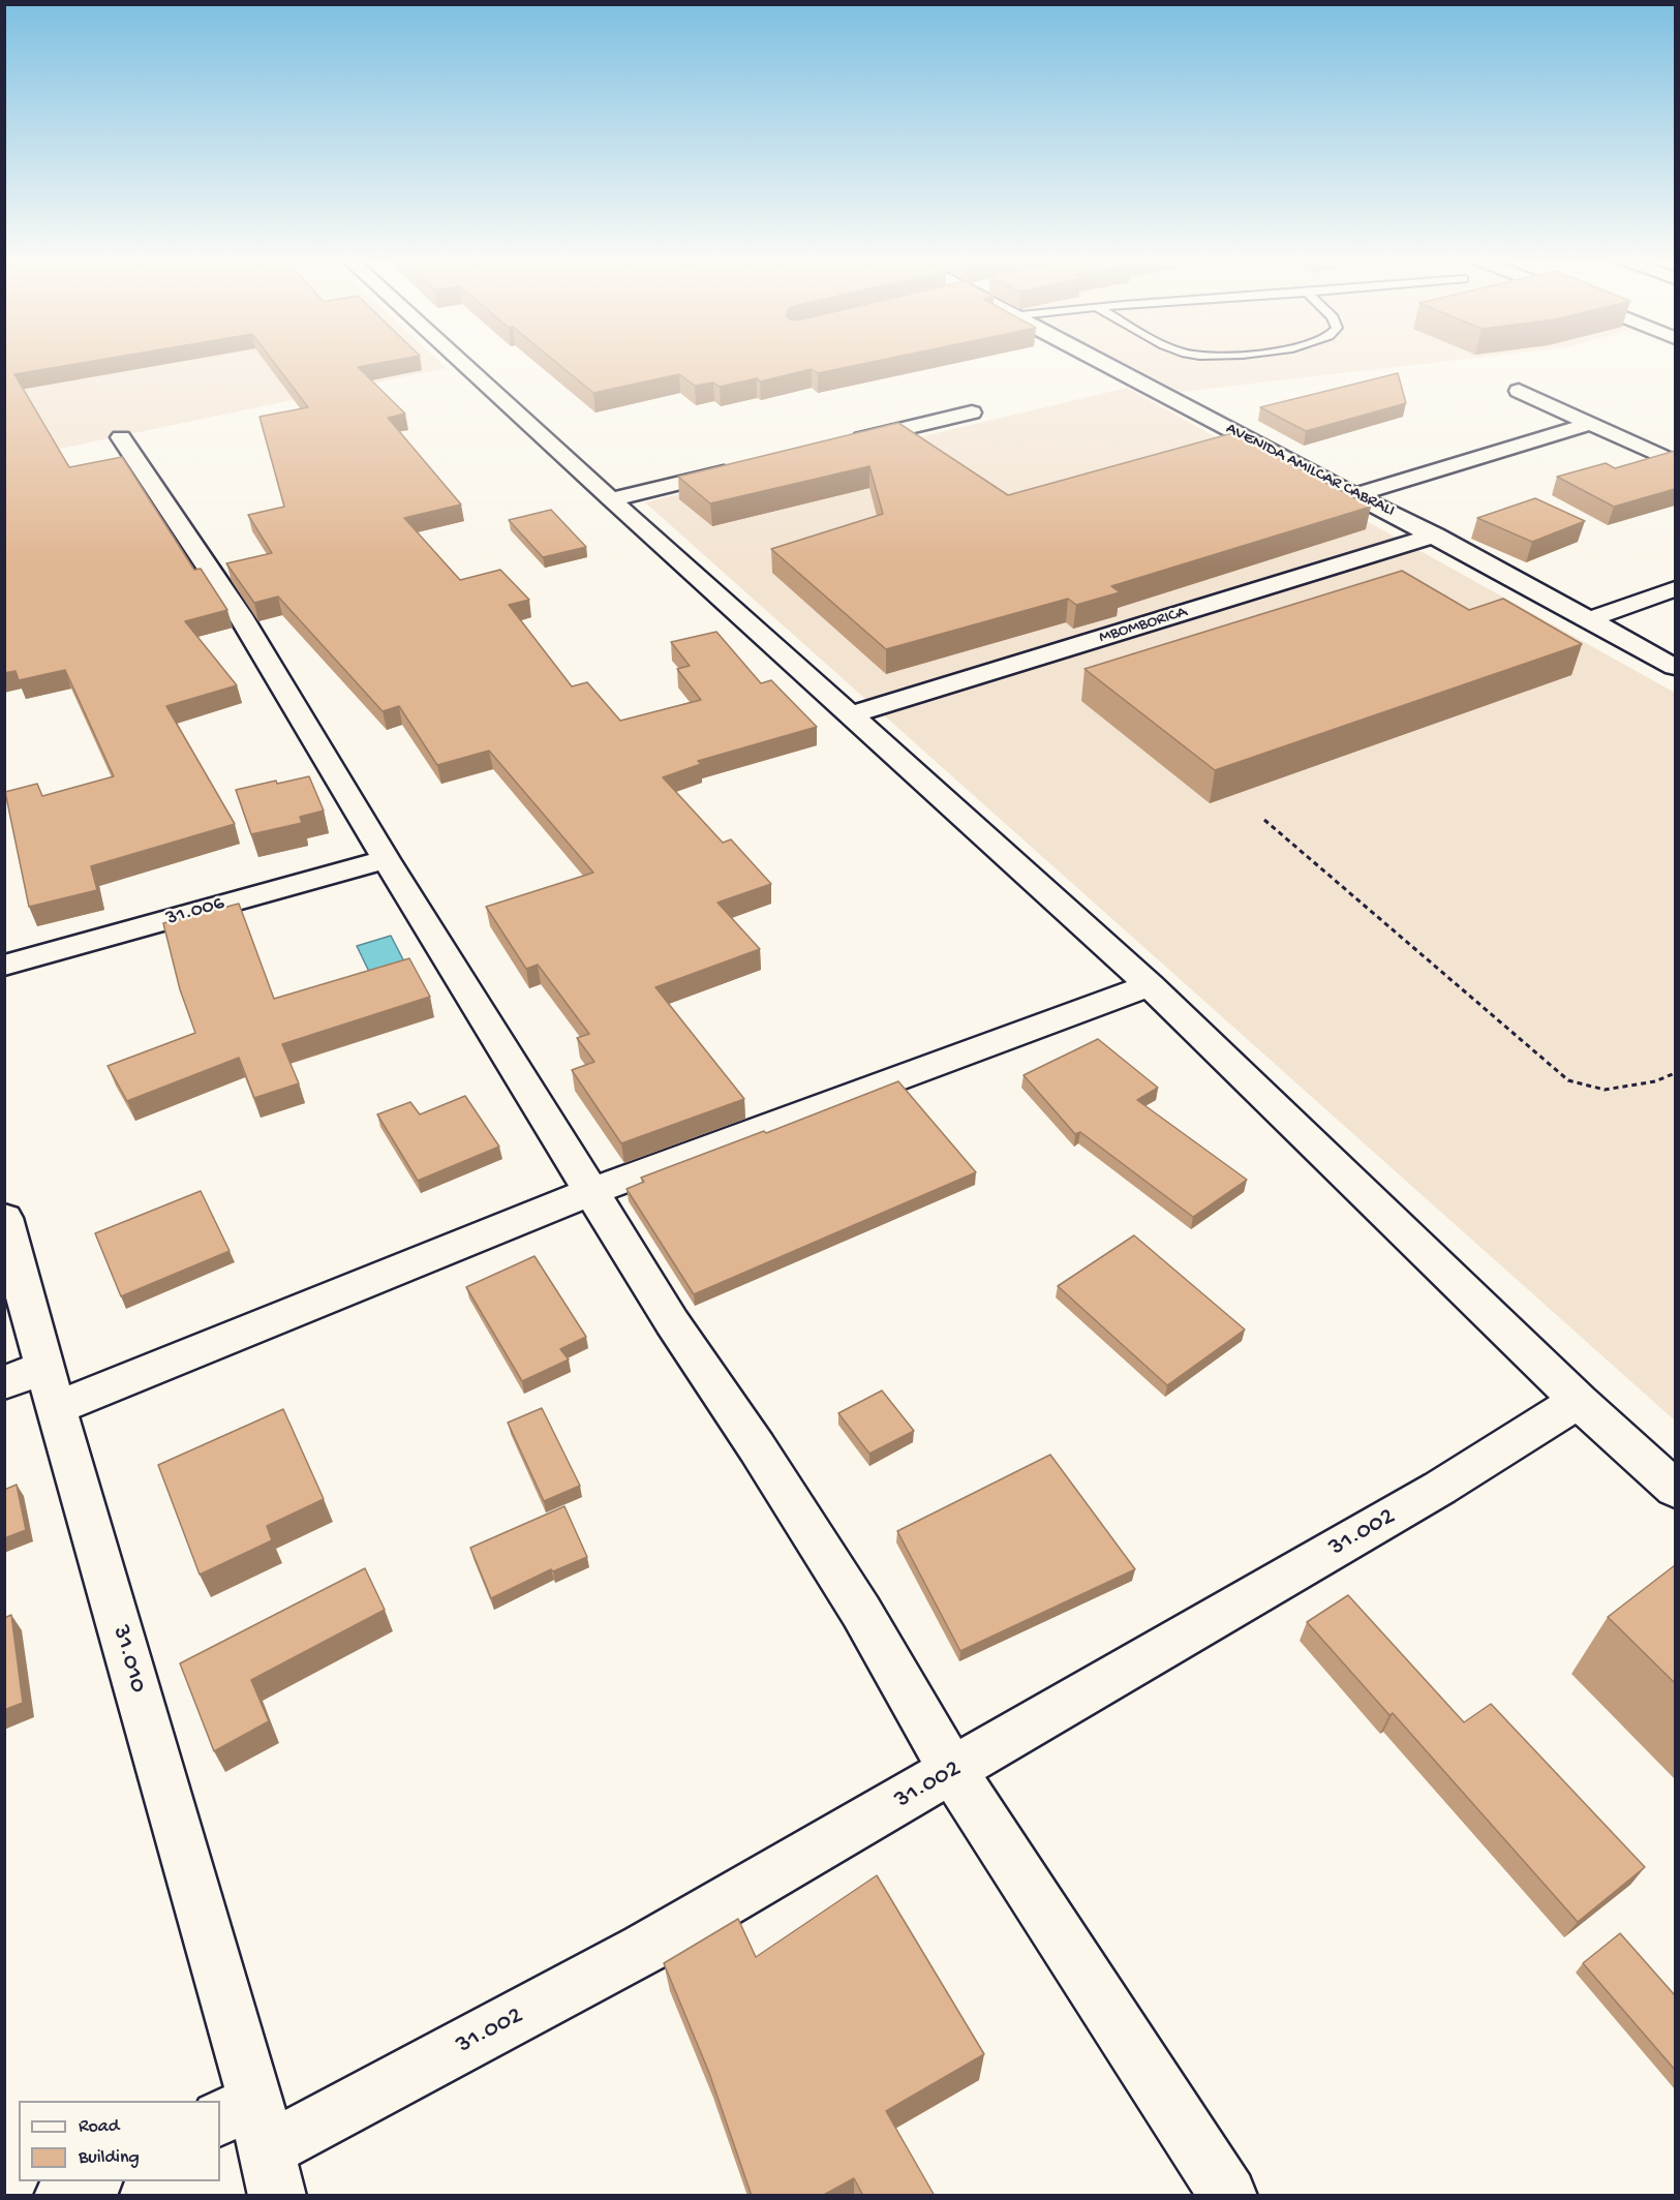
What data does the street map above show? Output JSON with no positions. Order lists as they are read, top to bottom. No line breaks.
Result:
{"streets":{"street":["AVENIDA AMILCAR CABRALI","MBOMBORICA","31.006","31.002","31.010"]},"crossings":[["AVENIDA AMILCAR CABRALI","MBOMBORICA"],["31.002","31.010"]],"legend":["Road","Building"]}
